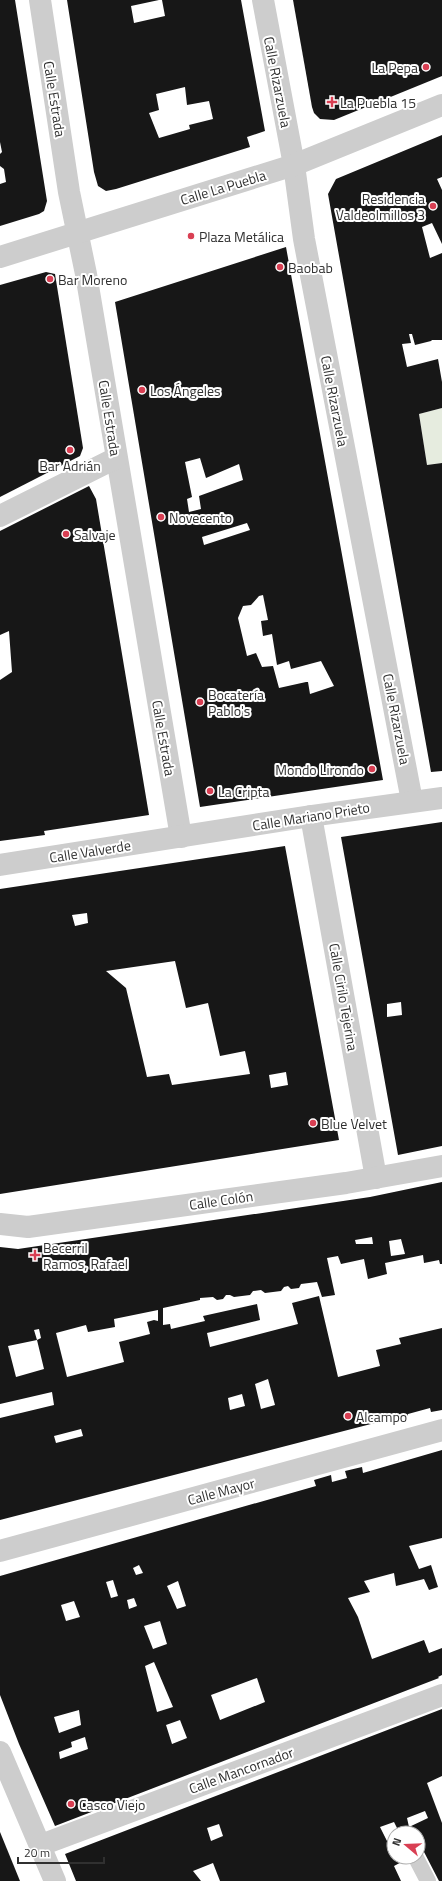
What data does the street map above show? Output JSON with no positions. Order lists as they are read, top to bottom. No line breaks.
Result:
{"streets":{"street":["Calle Rizarzuela","Calle Estrada","Calle La Puebla","Calle Mariano Prieto","Calle Valverde","Calle Cirilo Tejerina","Calle Colón","Calle Mayor","Calle Mancornador"]},"crossings":[["Calle Rizarzuela","Calle La Puebla"],["Calle Rizarzuela","Calle Mariano Prieto"],["Calle Estrada","Calle La Puebla"],["Calle Estrada","Calle Mariano Prieto"],["Calle Estrada","Calle Valverde"],["Calle Mariano Prieto","Calle Valverde"],["Calle Mariano Prieto","Calle Cirilo Tejerina"],["Calle Cirilo Tejerina","Calle Colón"]],"places":{"other":["La Pepa","Residencia Valdeolmillos 3","Plaza Metálica","Baobab","Bar Moreno","Los Ángeles","Bar Adrián","Novecento","Salvaje","Bocatería Pablo's","Mondo Lirondo","La Cripta","Blue Velvet","Alcampo","Casco Viejo"],"health":["La Puebla 15","Becerril Ramos, Rafael"]},"scale_bar":"20 m","north":"left"}
